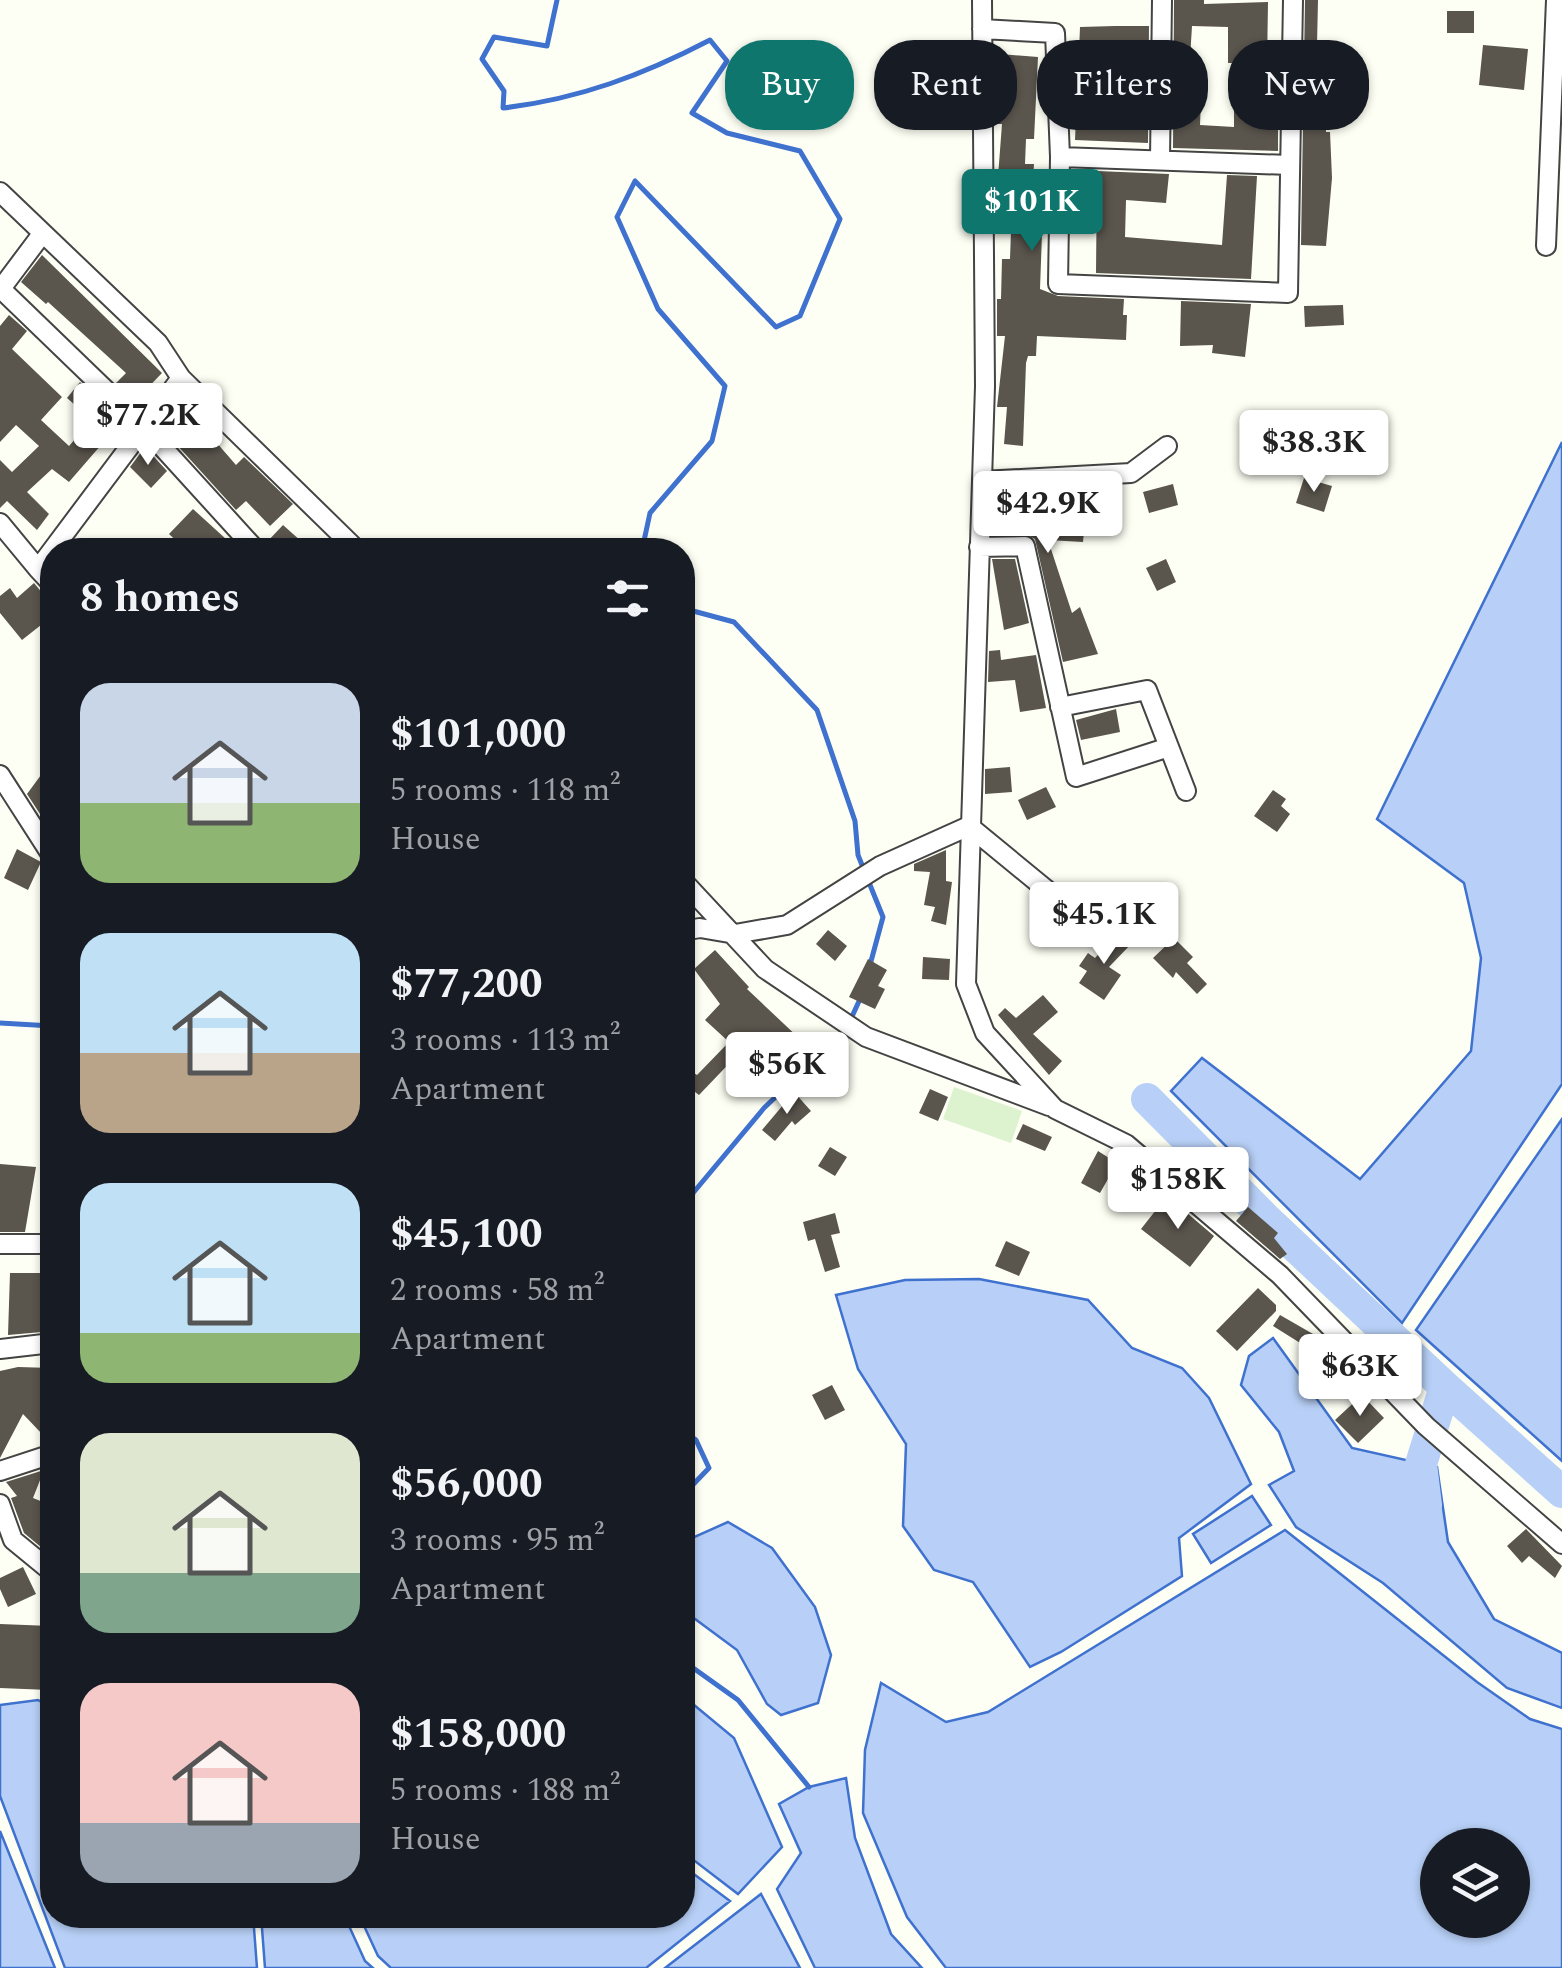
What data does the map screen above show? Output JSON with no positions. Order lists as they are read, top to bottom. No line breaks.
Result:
{"page":{"chip":["Buy","Rent","Filters","New"],"price":["$101K","$77.2K","$38.3K","$42.9K","$45.1K","$56K","$158K","$63K"],"heading":"8 homes","list":[{"name":"$101,000","note":"5 rooms · 118 m² · House"},{"name":"$77,200","note":"3 rooms · 113 m² · Apartment"},{"name":"$45,100","note":"2 rooms · 58 m² · Apartment"},{"name":"$56,000","note":"3 rooms · 95 m² · Apartment"},{"name":"$158,000","note":"5 rooms · 188 m² · House"}]}}
